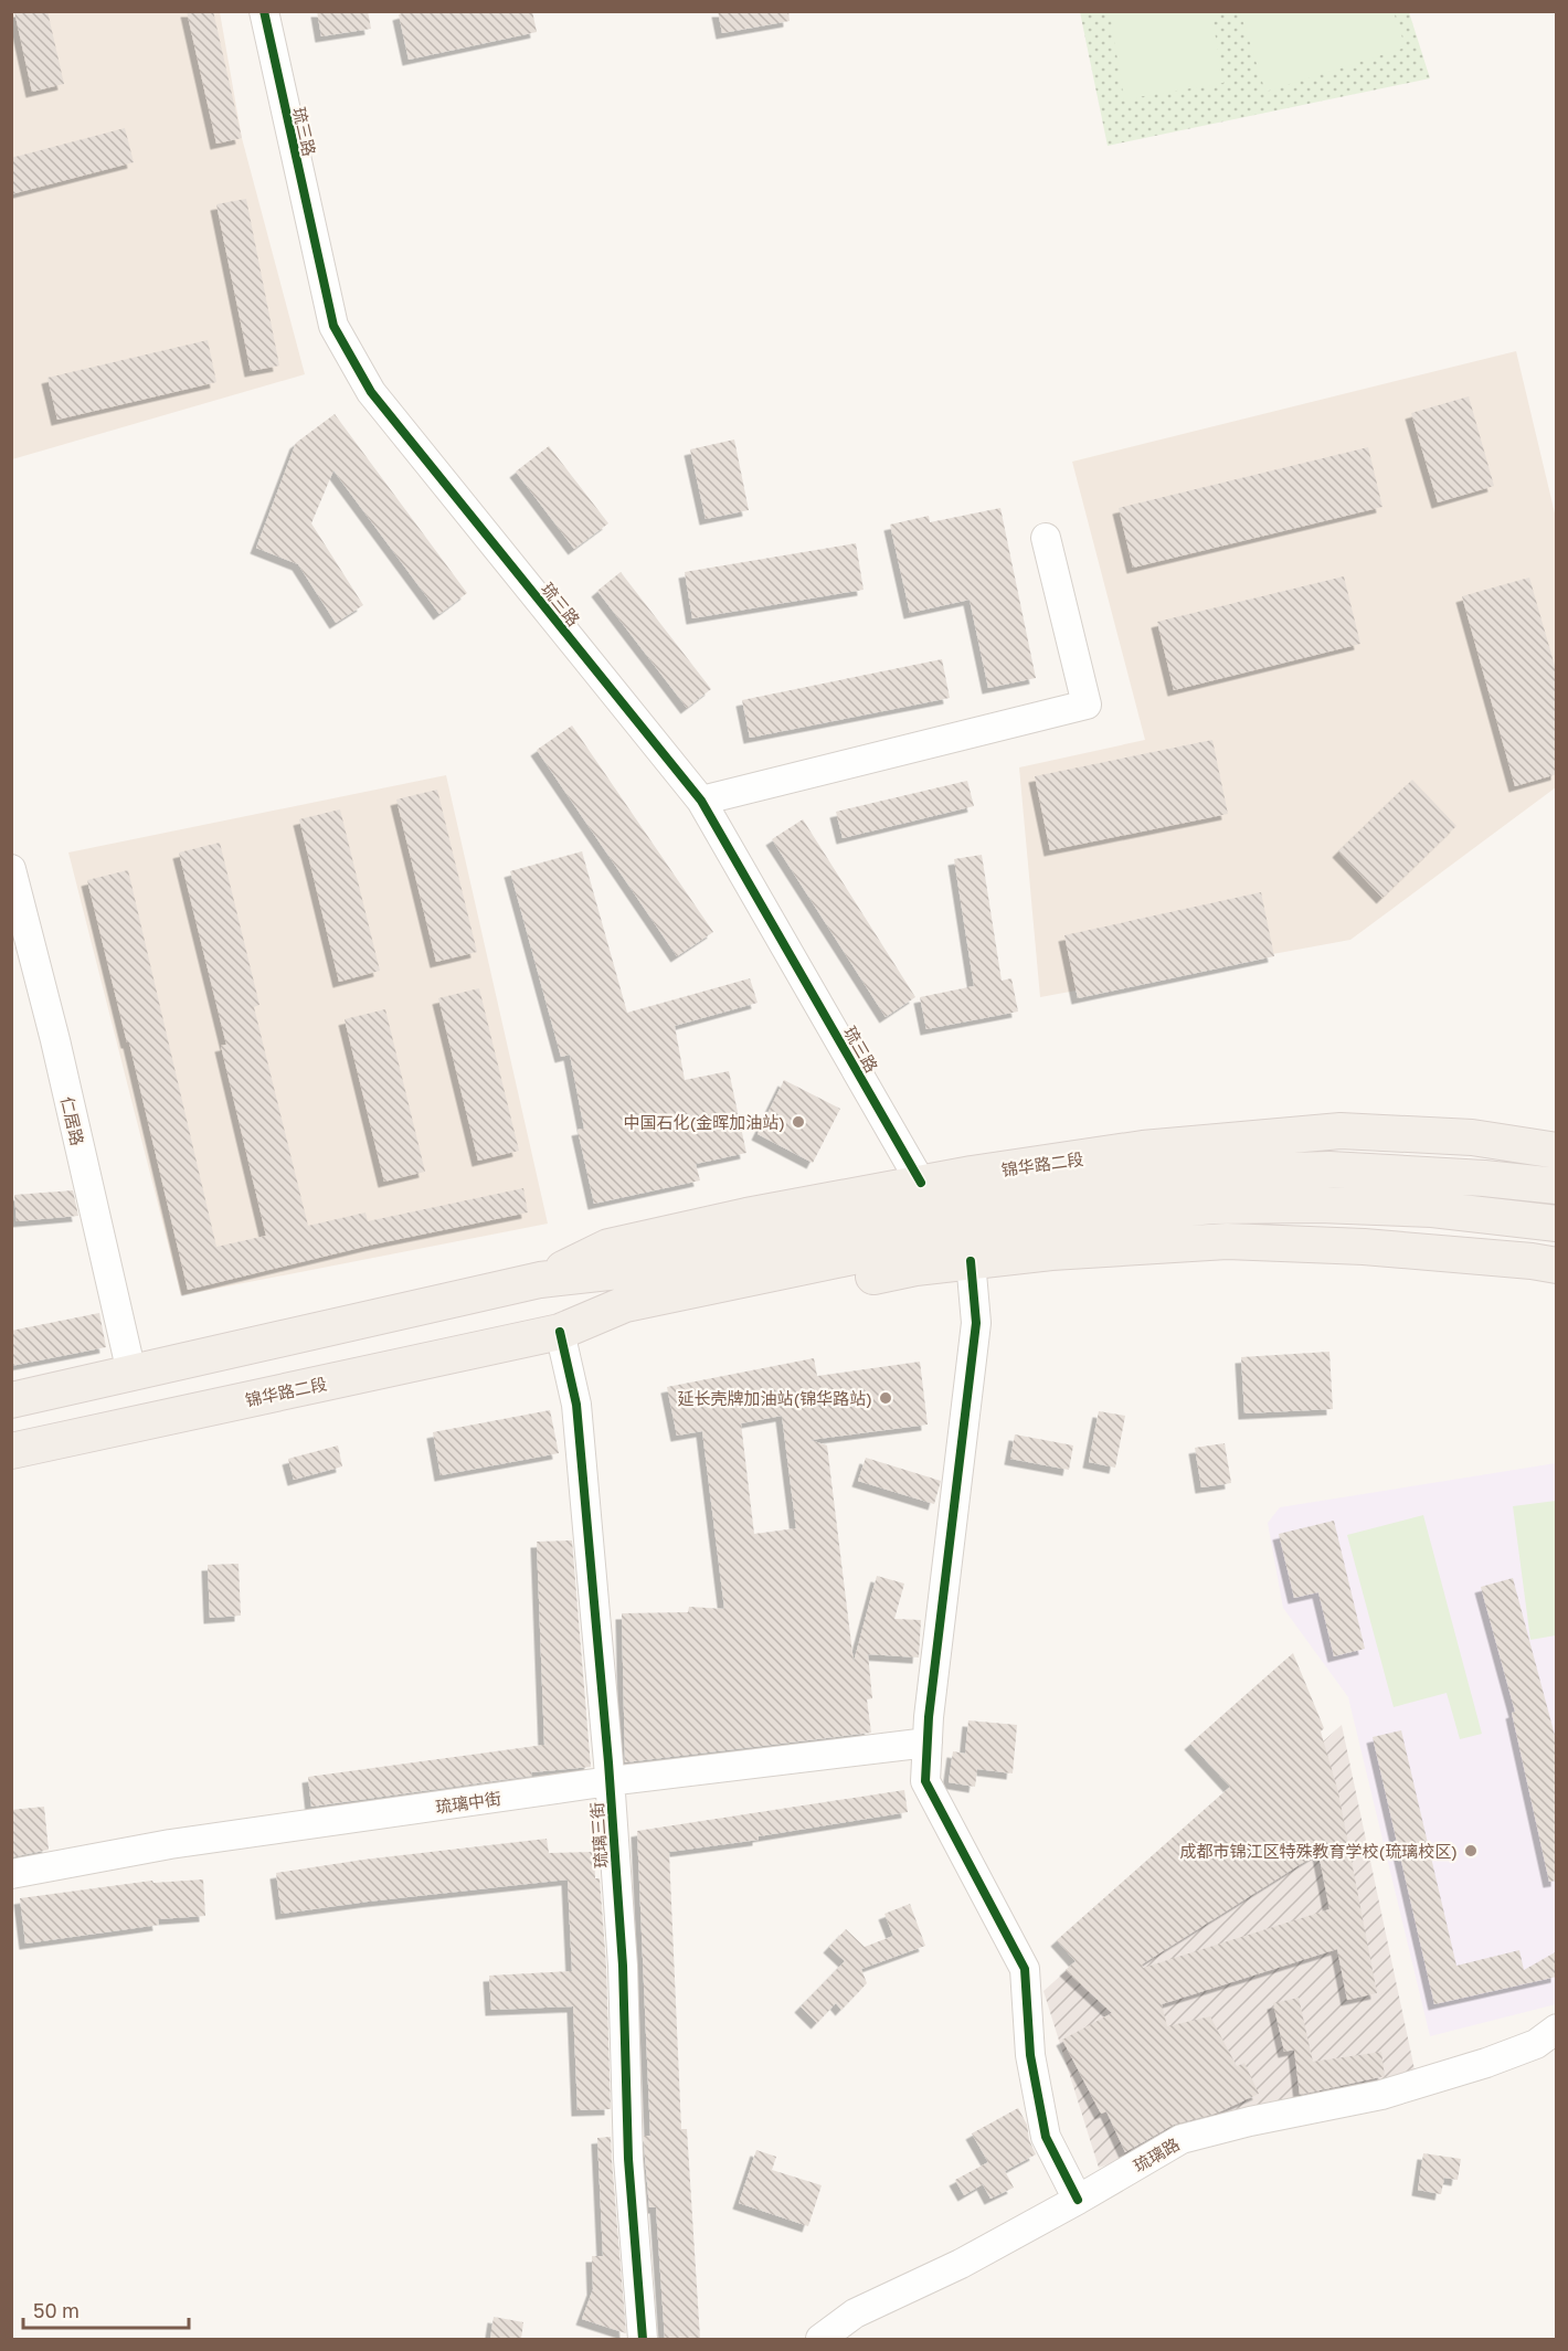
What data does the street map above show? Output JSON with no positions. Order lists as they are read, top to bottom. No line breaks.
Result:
{"streets":{"main road":["锦华路二段"],"street":["琉三路","仁居路","琉璃中街","琉璃三街","琉璃路"]},"crossings":[["琉三路","锦华路二段"],["仁居路","锦华路二段"],["锦华路二段","琉璃三街"],["琉璃中街","琉璃三街"]],"places":["中国石化(金晖加油站)","延长壳牌加油站(锦华路站)","成都市锦江区特殊教育学校(琉璃校区)"],"scale_bar":"50 m"}
